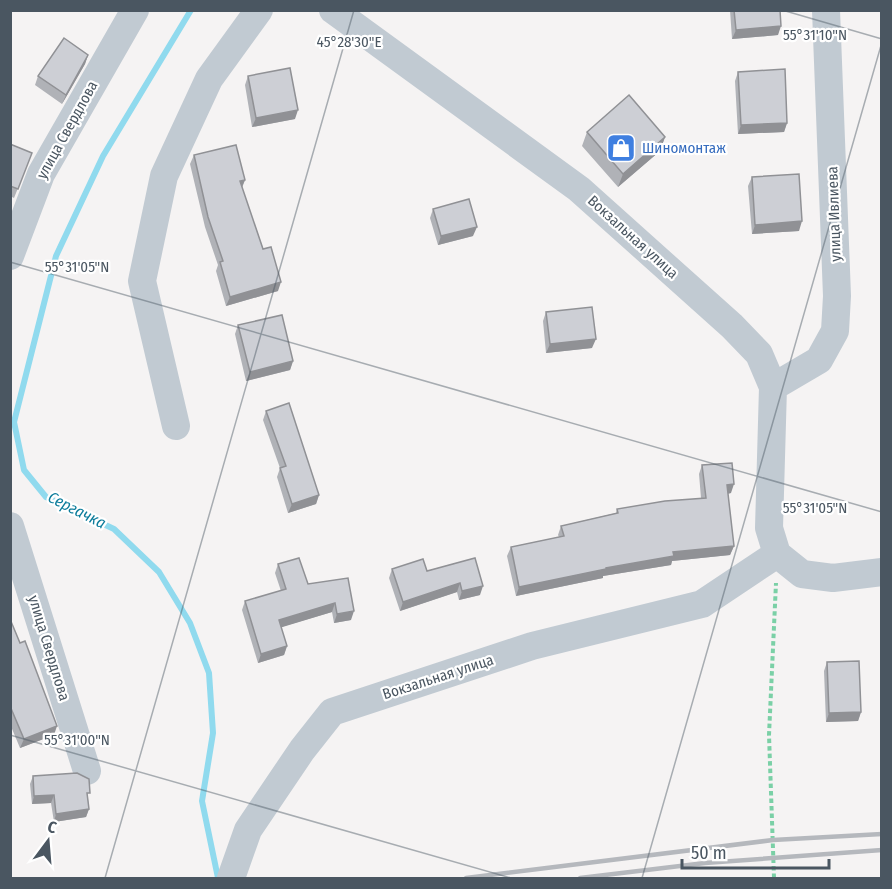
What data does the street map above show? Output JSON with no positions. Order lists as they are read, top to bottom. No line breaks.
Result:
{"streets":{"street":["улица Свердлова","улица Ивлиева","Вокзальная улица"]},"crossings":[["улица Ивлиева","Вокзальная улица"]],"water":["Сергачка"],"places":{"shop":["Шиномонтаж"]},"scale_bar":"50 m","north":"top","coordinates":["55°31'10\"N","45°28'30\"E","55°31'05\"N","55°31'00\"N"]}
